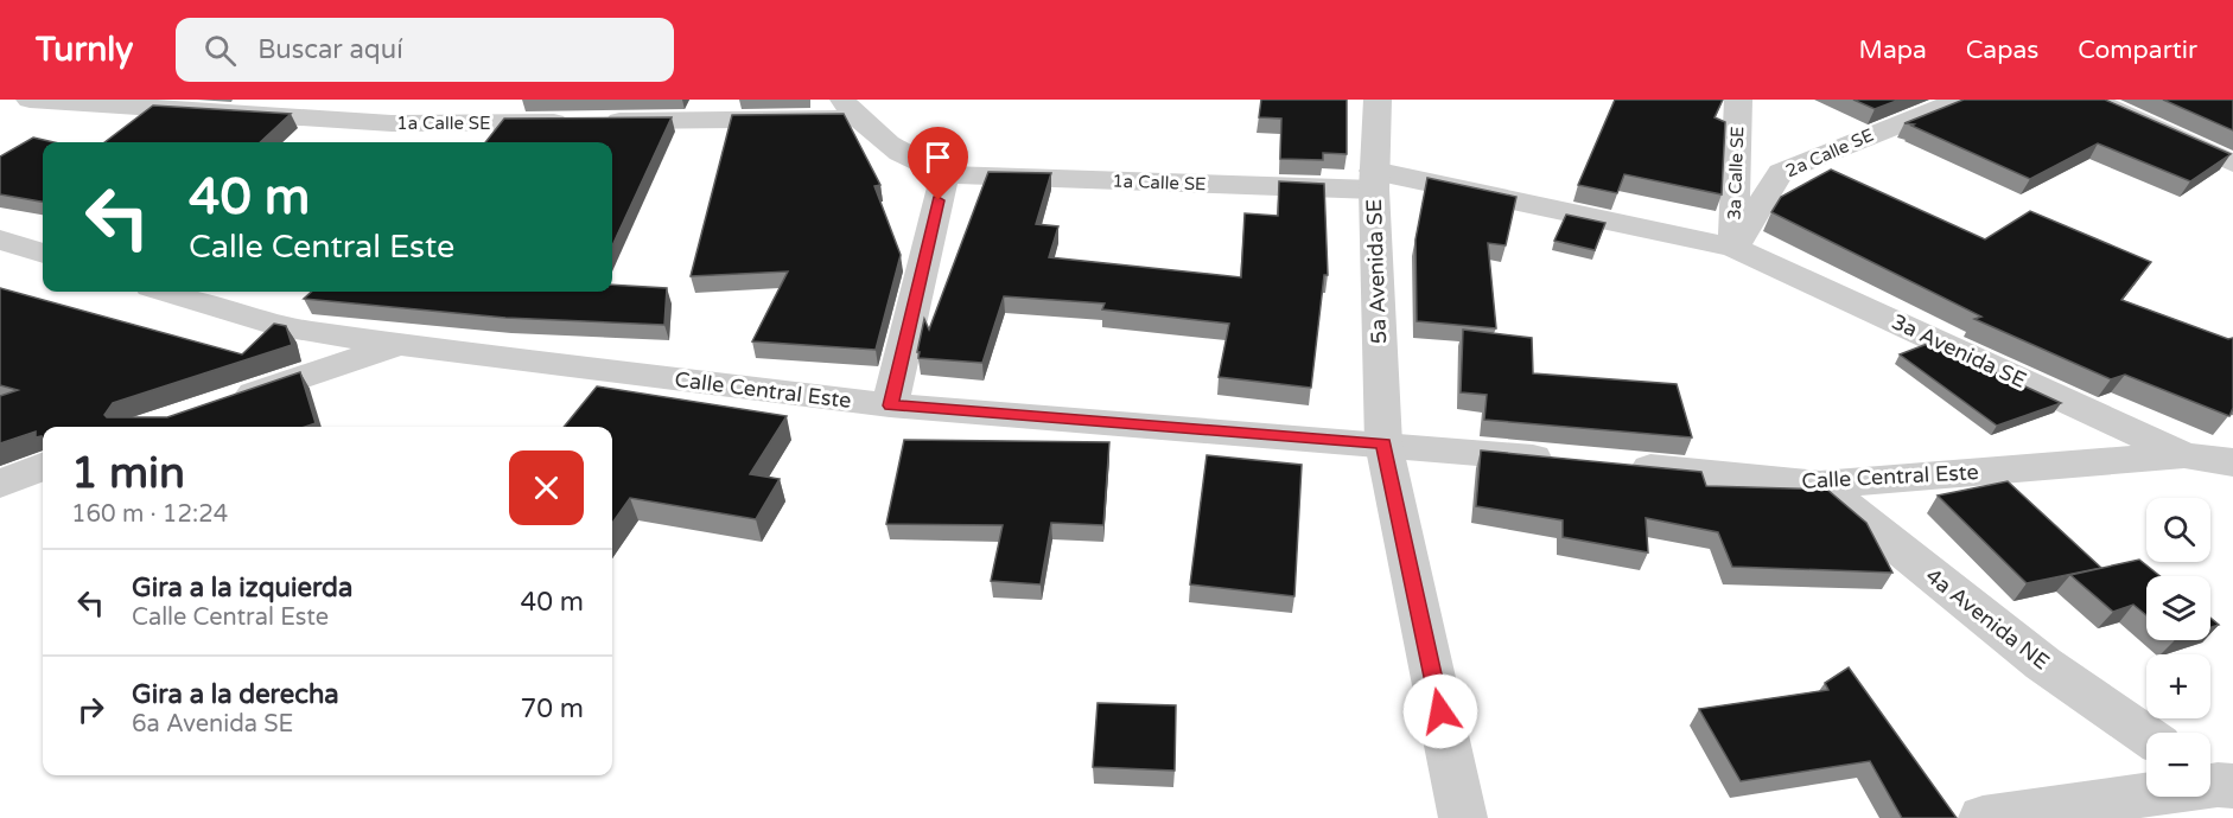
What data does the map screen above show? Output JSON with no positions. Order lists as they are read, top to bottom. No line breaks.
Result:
{"streets":{"street":["1a Calle SE","2a Calle SE","3a Calle SE","5a Avenida SE","3a Avenida SE","Calle Central Este","4a Avenida NE"]},"crossings":[["1a Calle SE","2a Calle SE"],["1a Calle SE","3a Calle SE"],["1a Calle SE","5a Avenida SE"],["1a Calle SE","3a Avenida SE"],["2a Calle SE","3a Calle SE"],["2a Calle SE","3a Avenida SE"],["3a Calle SE","3a Avenida SE"],["5a Avenida SE","Calle Central Este"],["3a Avenida SE","Calle Central Este"],["Calle Central Este","4a Avenida NE"]],"page":{"header":"Turnly","search":"Buscar aquí","nav":["Mapa","Capas","Compartir"],"turn":["40 m","Calle Central Este"],"heading":["1 min","160 m · 12:24"],"map_buttons":["+","−"],"list":[{"name":"Gira a la izquierda","note":"Calle Central Este","value":"40 m"},{"name":"Gira a la derecha","note":"6a Avenida SE","value":"70 m"}]}}
